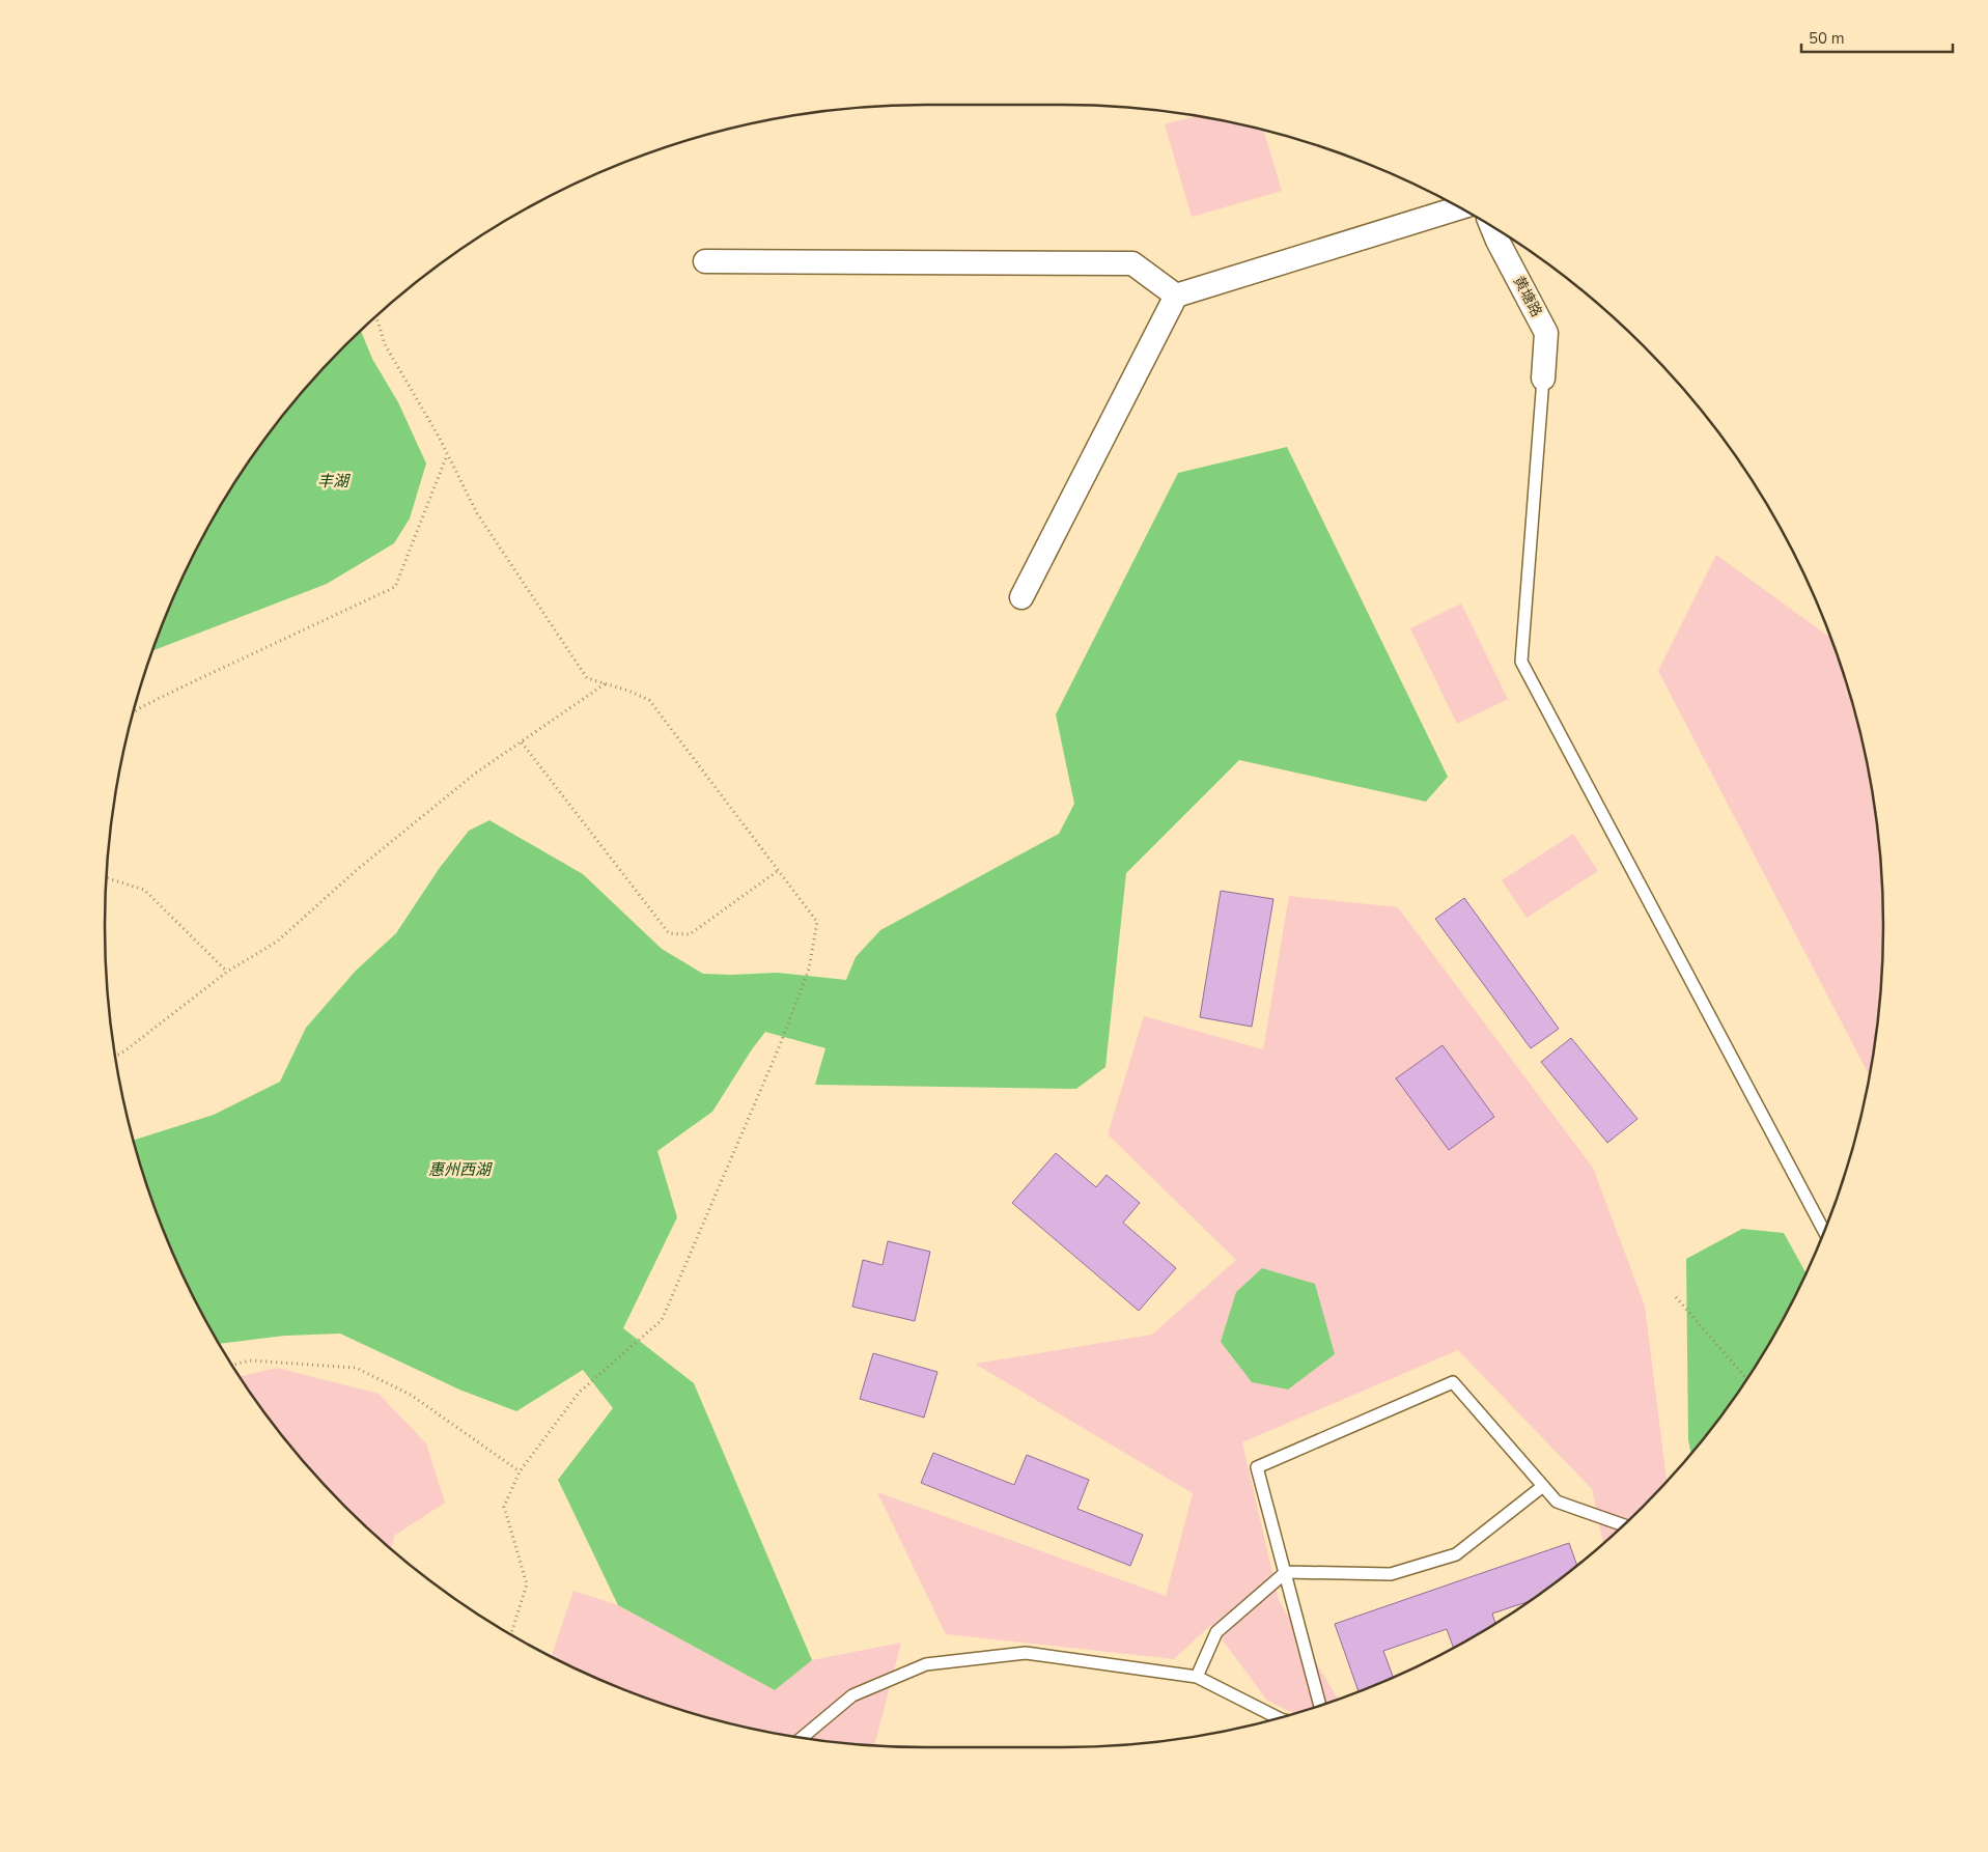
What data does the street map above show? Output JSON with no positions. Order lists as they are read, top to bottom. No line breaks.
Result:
{"streets":{"street":["黄塘路"]},"water":["丰湖","惠州西湖"],"scale_bar":"50 m"}
